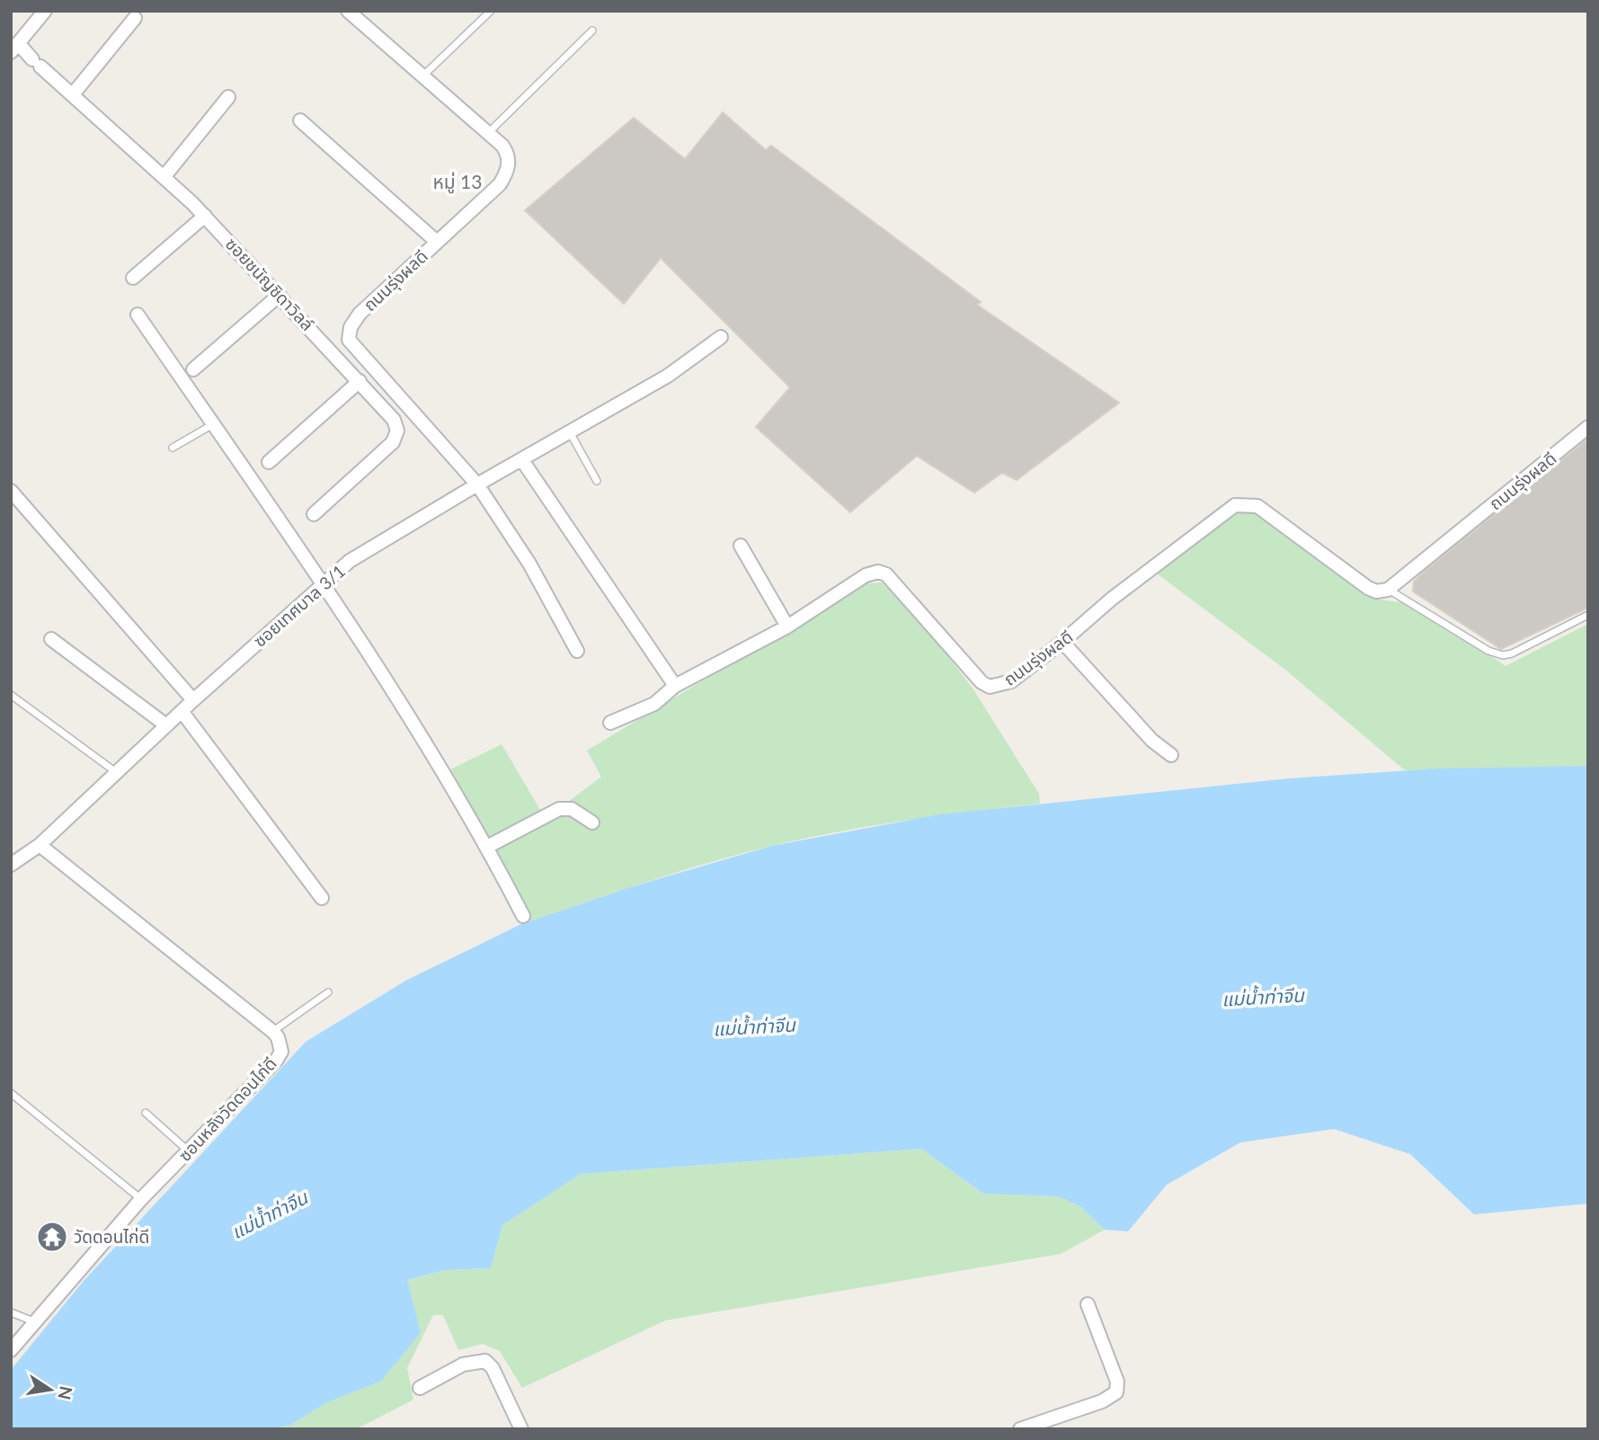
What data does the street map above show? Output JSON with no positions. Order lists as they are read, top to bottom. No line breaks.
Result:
{"streets":{"street":["ถนนรุ่งผลดี","ซอยชนัญชิดาวิลล์","ซอยเทศบาล 3/1","ซอนหลังวัดดอนไก่ดี"]},"crossings":[["ถนนรุ่งผลดี","ซอยเทศบาล 3/1"],["ซอยเทศบาล 3/1","ซอนหลังวัดดอนไก่ดี"]],"districts":["หมู่ 13"],"water":["แม่น้ำท่าจีน"],"places":{"temple":["วัดดอนไก่ดี"]},"north":"right"}
